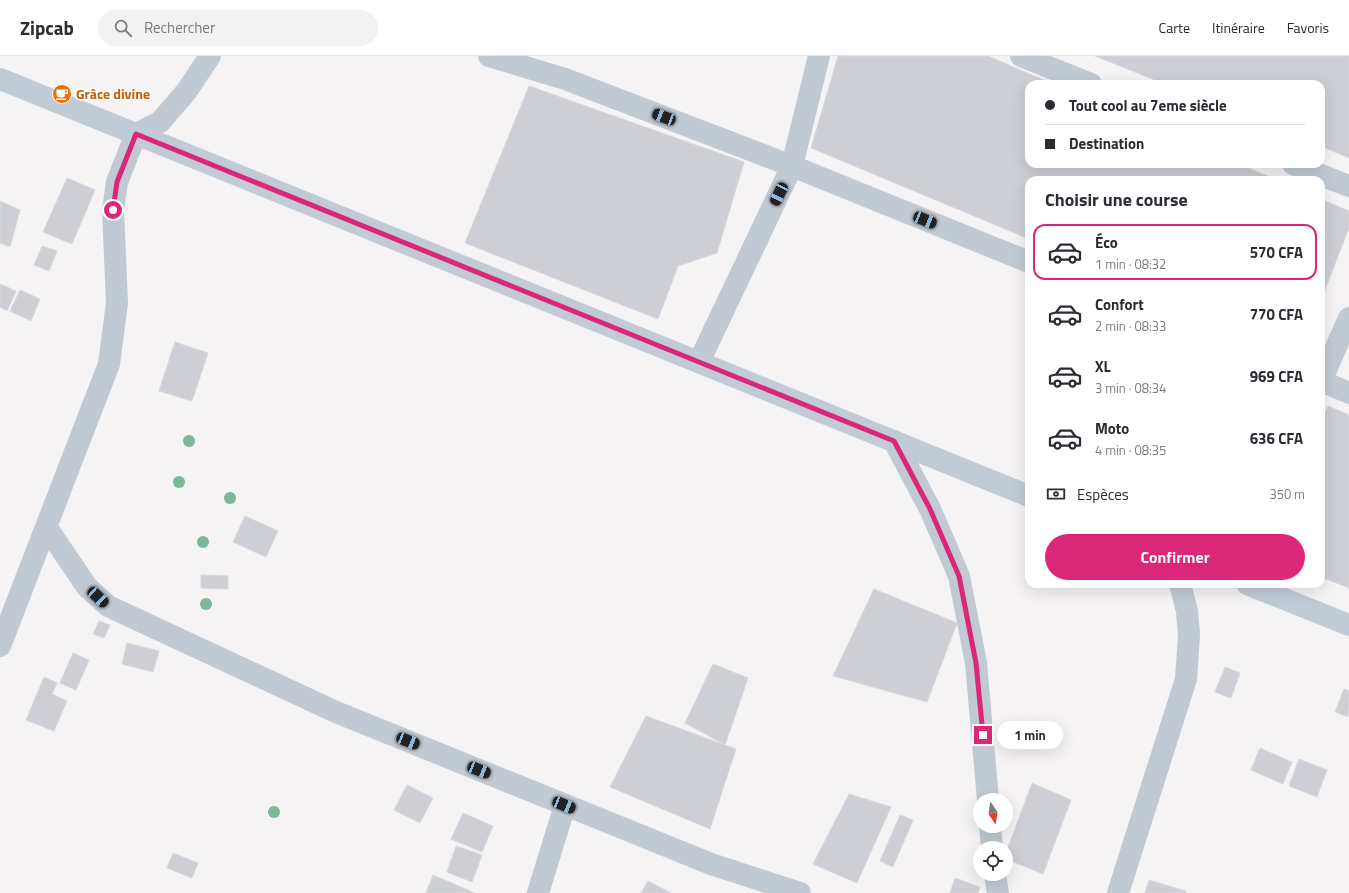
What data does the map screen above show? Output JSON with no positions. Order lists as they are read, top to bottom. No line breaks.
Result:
{"places":{"cafe":["Grâce divine"]},"north":"bottom","page":{"header":"Zipcab","search":"Rechercher","nav":["Carte","Itinéraire","Favoris"],"banner":["Tout cool au 7eme siècle","Destination"],"heading":"Choisir une course","list":[{"name":"Éco","note":"1 min · 08:32","value":"570 CFA"},{"name":"Confort","note":"2 min · 08:33","value":"770 CFA"},{"name":"XL","note":"3 min · 08:34","value":"969 CFA"},{"name":"Moto","note":"4 min · 08:35","value":"636 CFA"}],"pay":["Espèces","350 m"],"buttons":"Confirmer","bubble":"1 min"}}
